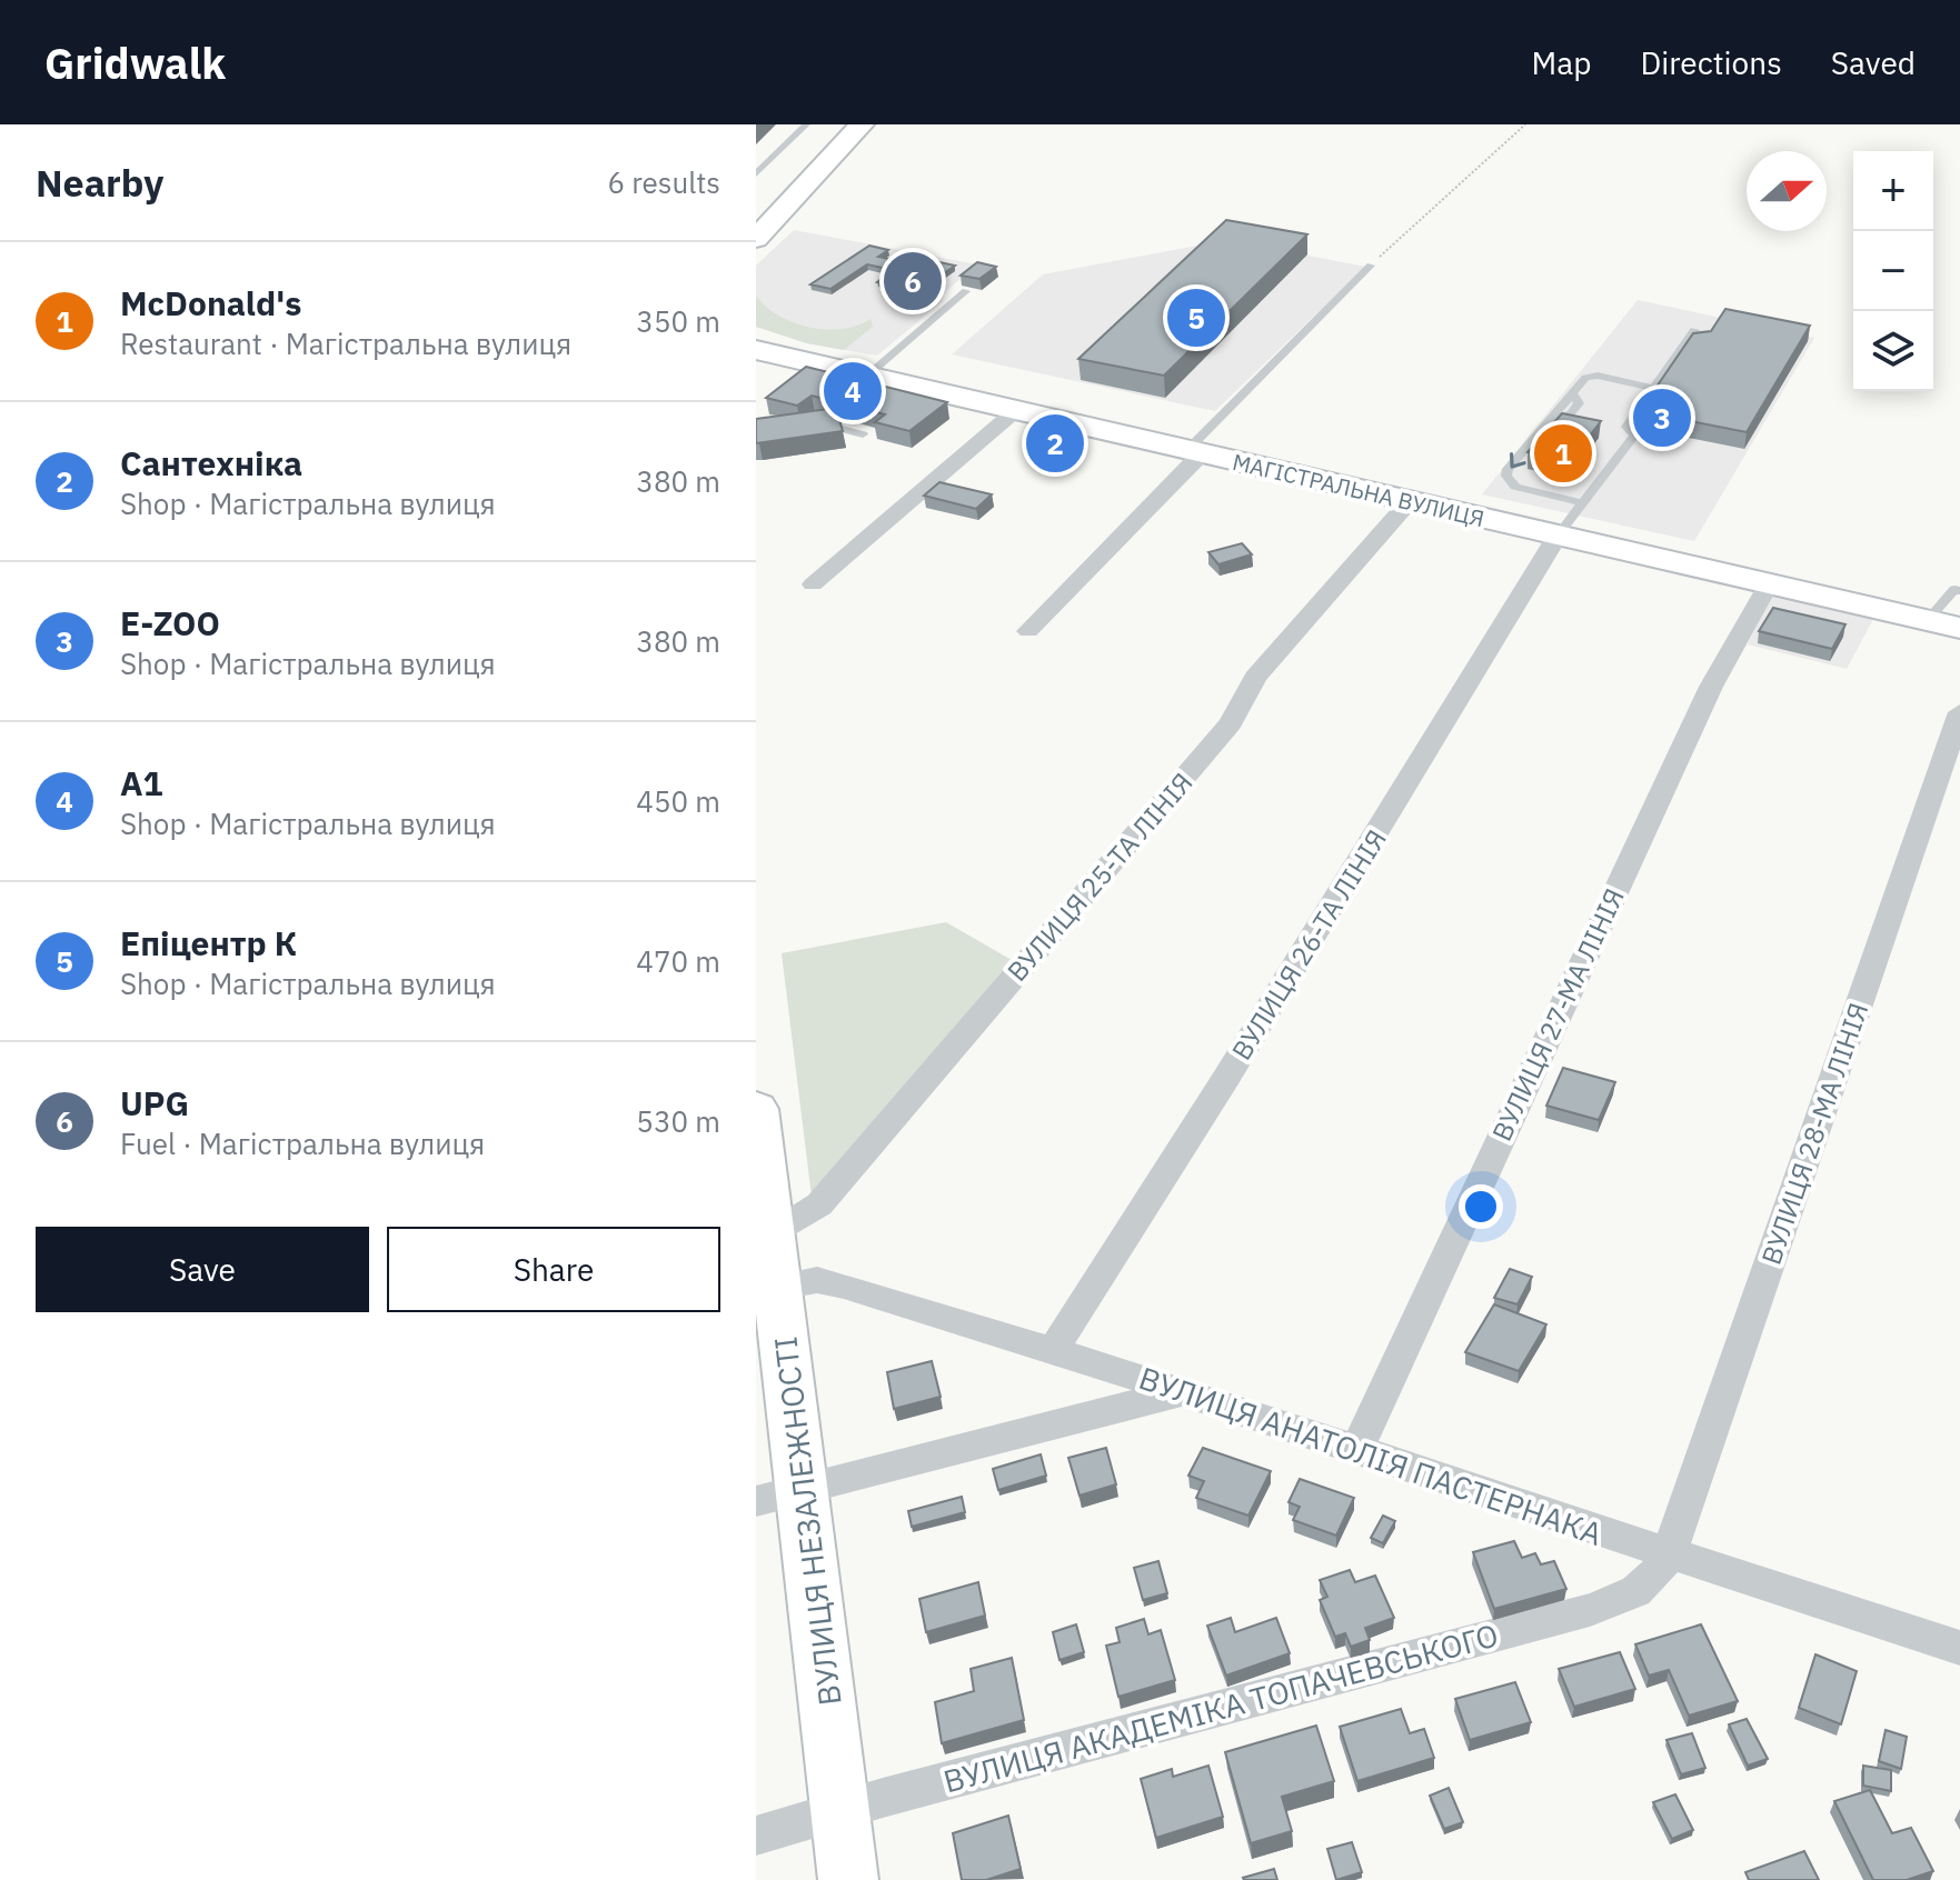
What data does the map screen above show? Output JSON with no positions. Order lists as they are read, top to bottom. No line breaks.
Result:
{"streets":{"main road":["МАГІСТРАЛЬНА ВУЛИЦЯ","ВУЛИЦЯ НЕЗАЛЕЖНОСТІ"],"street":["ВУЛИЦЯ 25-ТА ЛІНІЯ","ВУЛИЦЯ 26-ТА ЛІНІЯ","ВУЛИЦЯ 27-МА ЛІНІЯ","ВУЛИЦЯ 28-МА ЛІНІЯ","ВУЛИЦЯ АНАТОЛІЯ ПАСТЕРНАКА","ВУЛИЦЯ АКАДЕМІКА ТОПАЧЕВСЬКОГО"]},"crossings":[["МАГІСТРАЛЬНА ВУЛИЦЯ","ВУЛИЦЯ 25-ТА ЛІНІЯ"],["МАГІСТРАЛЬНА ВУЛИЦЯ","ВУЛИЦЯ 26-ТА ЛІНІЯ"],["МАГІСТРАЛЬНА ВУЛИЦЯ","ВУЛИЦЯ 27-МА ЛІНІЯ"],["ВУЛИЦЯ 25-ТА ЛІНІЯ","ВУЛИЦЯ НЕЗАЛЕЖНОСТІ"],["ВУЛИЦЯ 26-ТА ЛІНІЯ","ВУЛИЦЯ АНАТОЛІЯ ПАСТЕРНАКА"],["ВУЛИЦЯ 27-МА ЛІНІЯ","ВУЛИЦЯ АНАТОЛІЯ ПАСТЕРНАКА"],["ВУЛИЦЯ 28-МА ЛІНІЯ","ВУЛИЦЯ АНАТОЛІЯ ПАСТЕРНАКА"],["ВУЛИЦЯ 28-МА ЛІНІЯ","ВУЛИЦЯ АКАДЕМІКА ТОПАЧЕВСЬКОГО"],["ВУЛИЦЯ АНАТОЛІЯ ПАСТЕРНАКА","ВУЛИЦЯ НЕЗАЛЕЖНОСТІ"],["ВУЛИЦЯ АНАТОЛІЯ ПАСТЕРНАКА","ВУЛИЦЯ АКАДЕМІКА ТОПАЧЕВСЬКОГО"],["ВУЛИЦЯ НЕЗАЛЕЖНОСТІ","ВУЛИЦЯ АКАДЕМІКА ТОПАЧЕВСЬКОГО"]],"north":"right","page":{"header":"Gridwalk","nav":["Map","Directions","Saved"],"heading":["Nearby","6 results"],"map_buttons":["+","−"],"list":[{"mark":"1","name":"McDonald's","note":"Restaurant · Магістральна вулиця","value":"350 m"},{"mark":"2","name":"Сантехніка","note":"Shop · Магістральна вулиця","value":"380 m"},{"mark":"3","name":"E-ZOO","note":"Shop · Магістральна вулиця","value":"380 m"},{"mark":"4","name":"А1","note":"Shop · Магістральна вулиця","value":"450 m"},{"mark":"5","name":"Епіцентр К","note":"Shop · Магістральна вулиця","value":"470 m"},{"mark":"6","name":"UPG","note":"Fuel · Магістральна вулиця","value":"530 m"}],"pins":["6","5","4","3","2","1"],"buttons":["Save","Share"]}}
